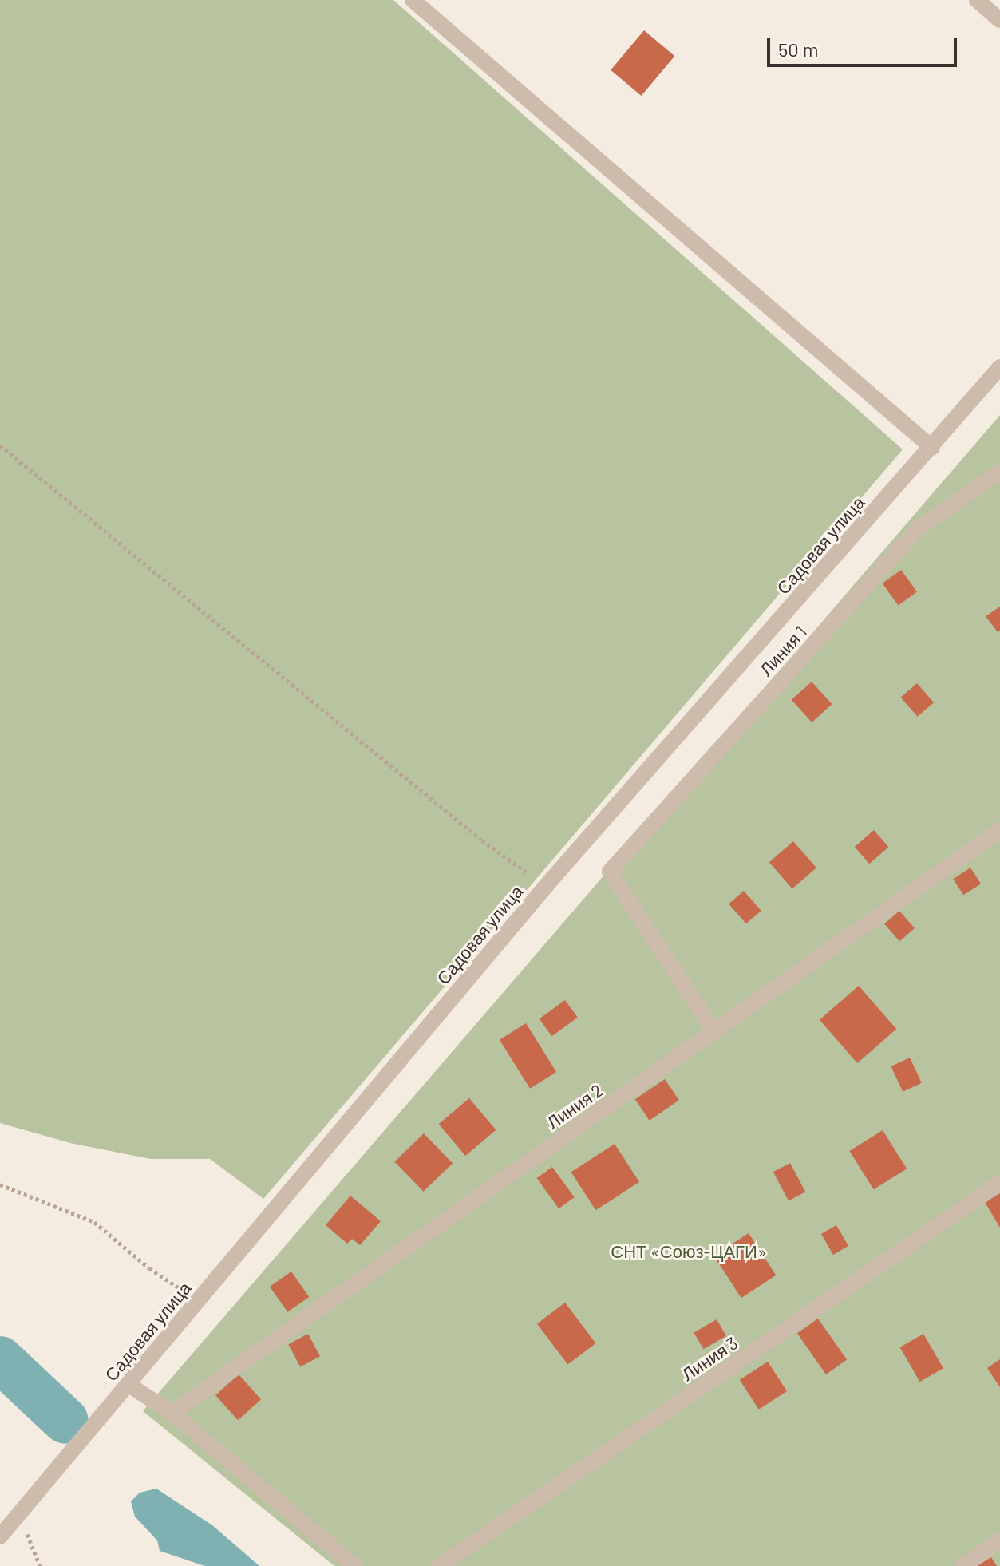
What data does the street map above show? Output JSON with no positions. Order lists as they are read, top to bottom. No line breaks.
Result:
{"streets":{"street":["Садовая улица","Линия 1","Линия 2","Линия 3"]},"crossings":[["Линия 1","Линия 2"]],"parks":["СНТ «Союз-ЦАГИ»"],"scale_bar":"50 m"}
